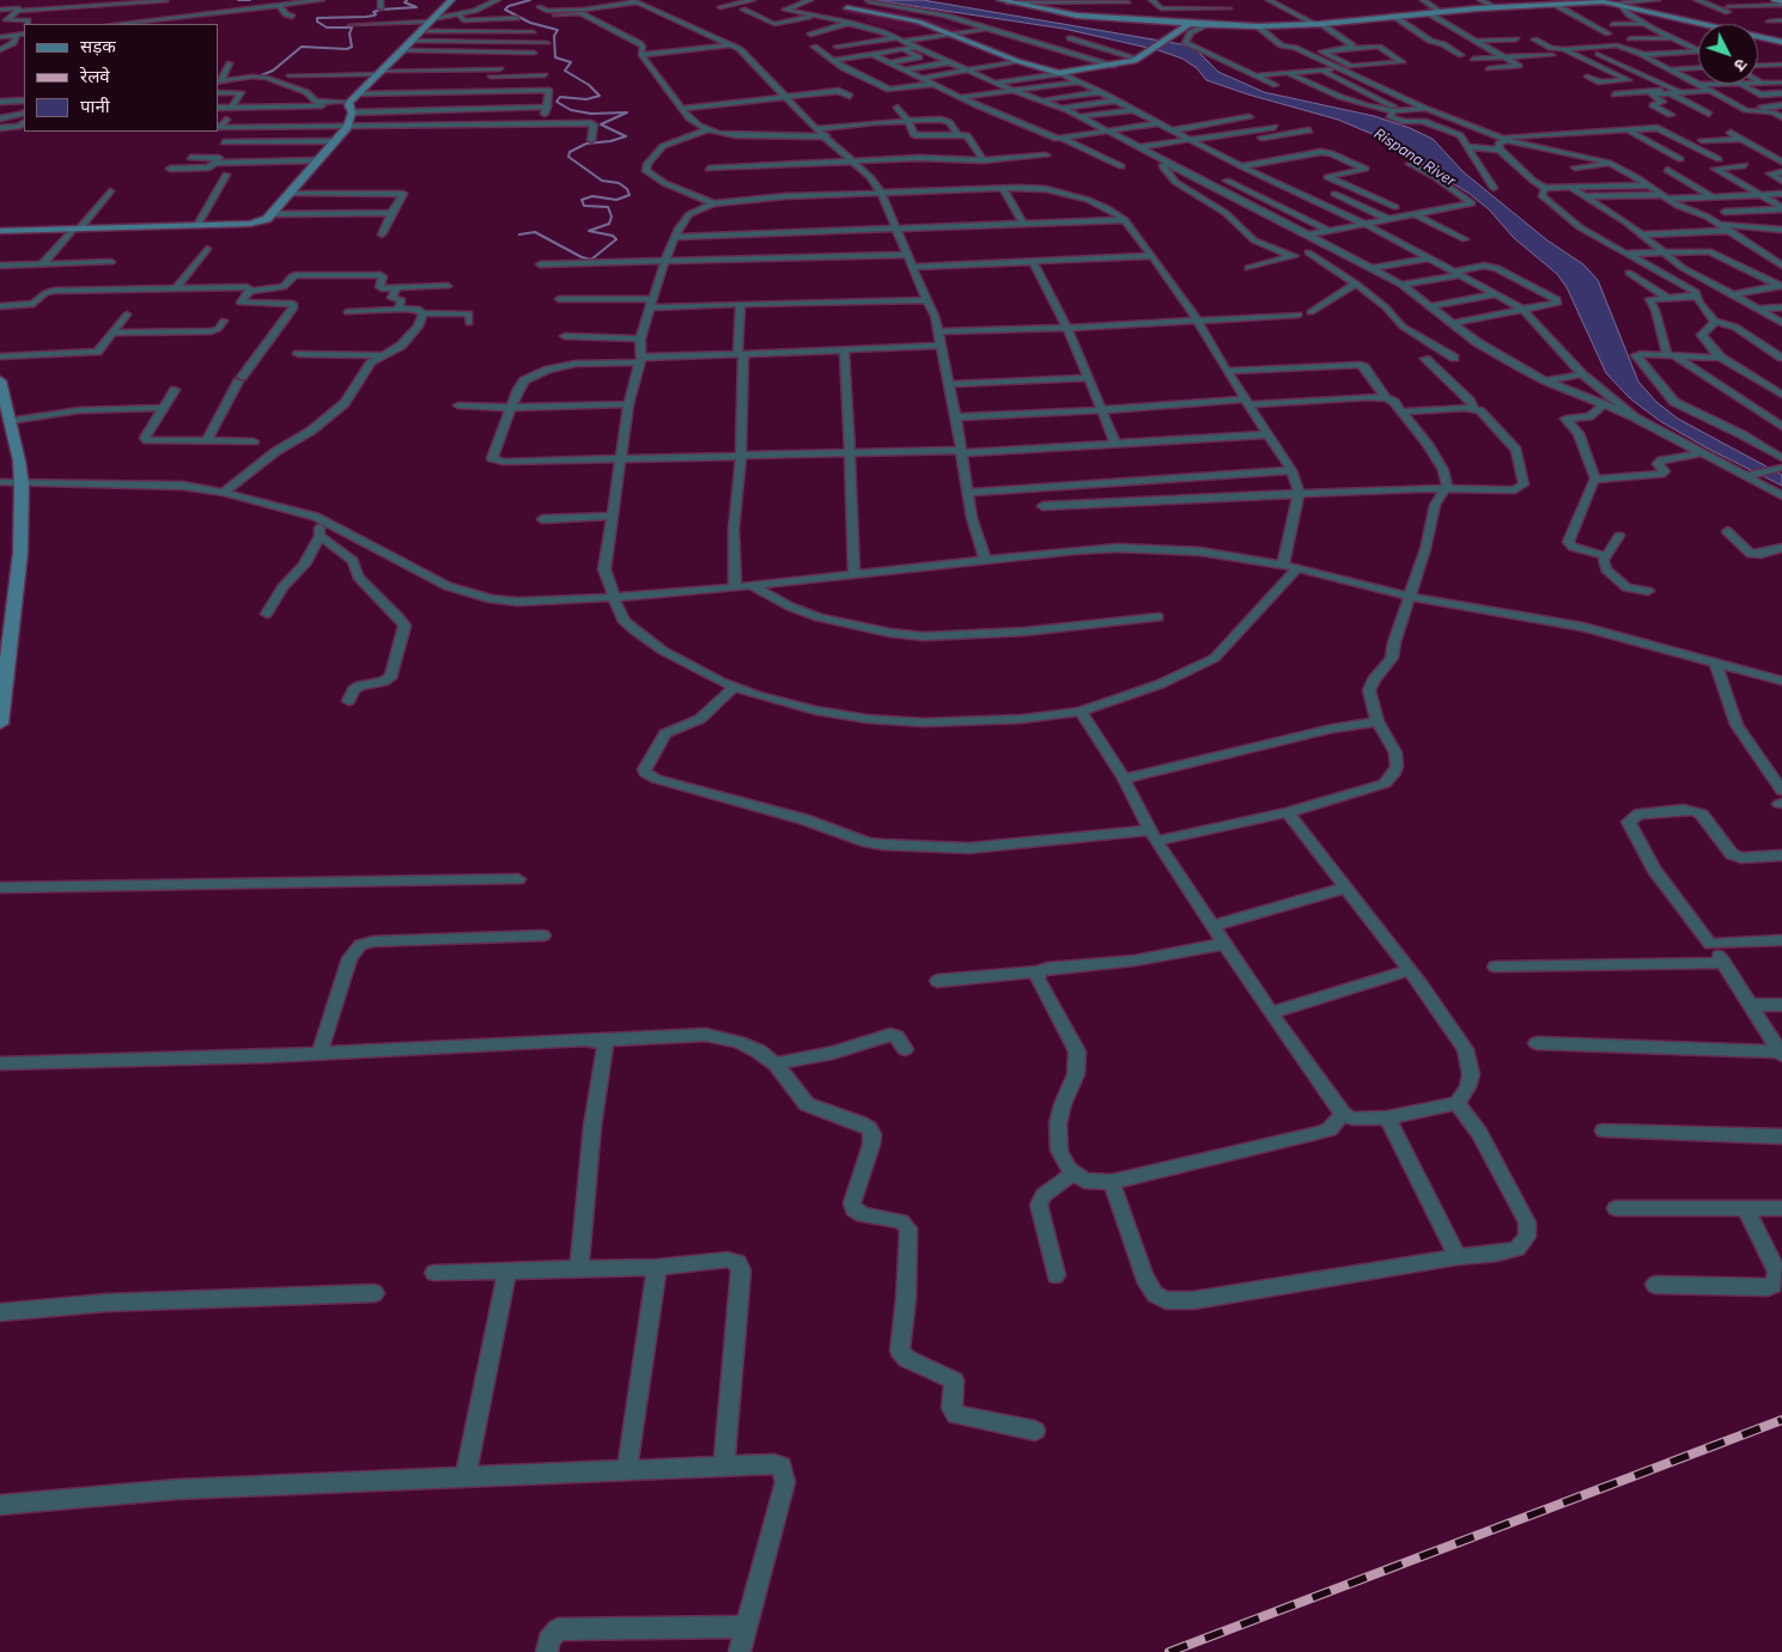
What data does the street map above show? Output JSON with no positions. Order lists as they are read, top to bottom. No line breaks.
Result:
{"water":["Rispana River"],"legend":["सड़क","रेलवे","पानी"],"north":"bottom right"}
